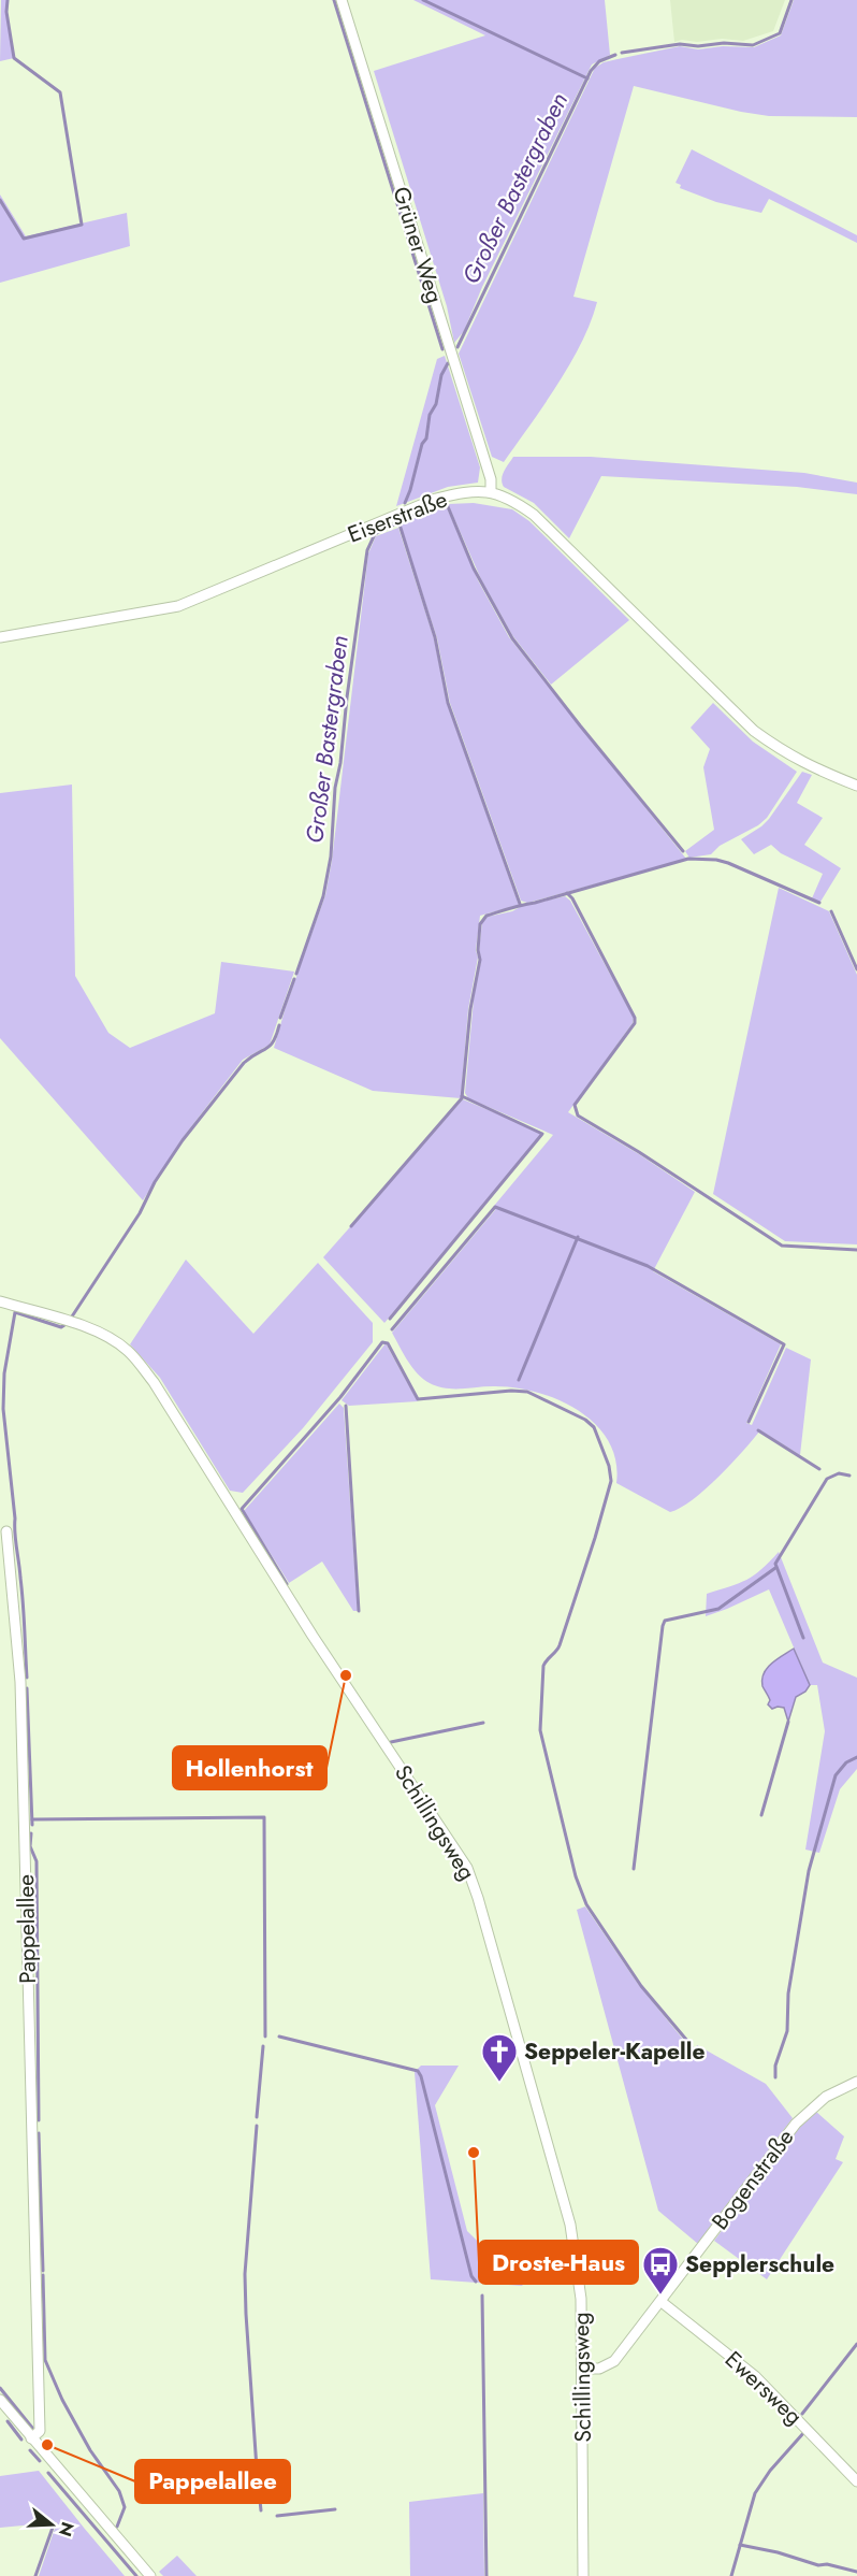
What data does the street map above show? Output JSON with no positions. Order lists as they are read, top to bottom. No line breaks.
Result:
{"streets":{"street":["Grüner Weg","Eiserstraße","Schillingsweg","Pappelallee","Bogenstraße","Ewersweg"]},"crossings":[["Grüner Weg","Eiserstraße"],["Schillingsweg","Bogenstraße"],["Bogenstraße","Ewersweg"]],"water":["Großer Bastergraben"],"places":{"other":["Hollenhorst","Droste-Haus","Pappelallee"],"church":["Seppeler-Kapelle"],"bus stop":["Sepplerschule"]},"north":"right"}
